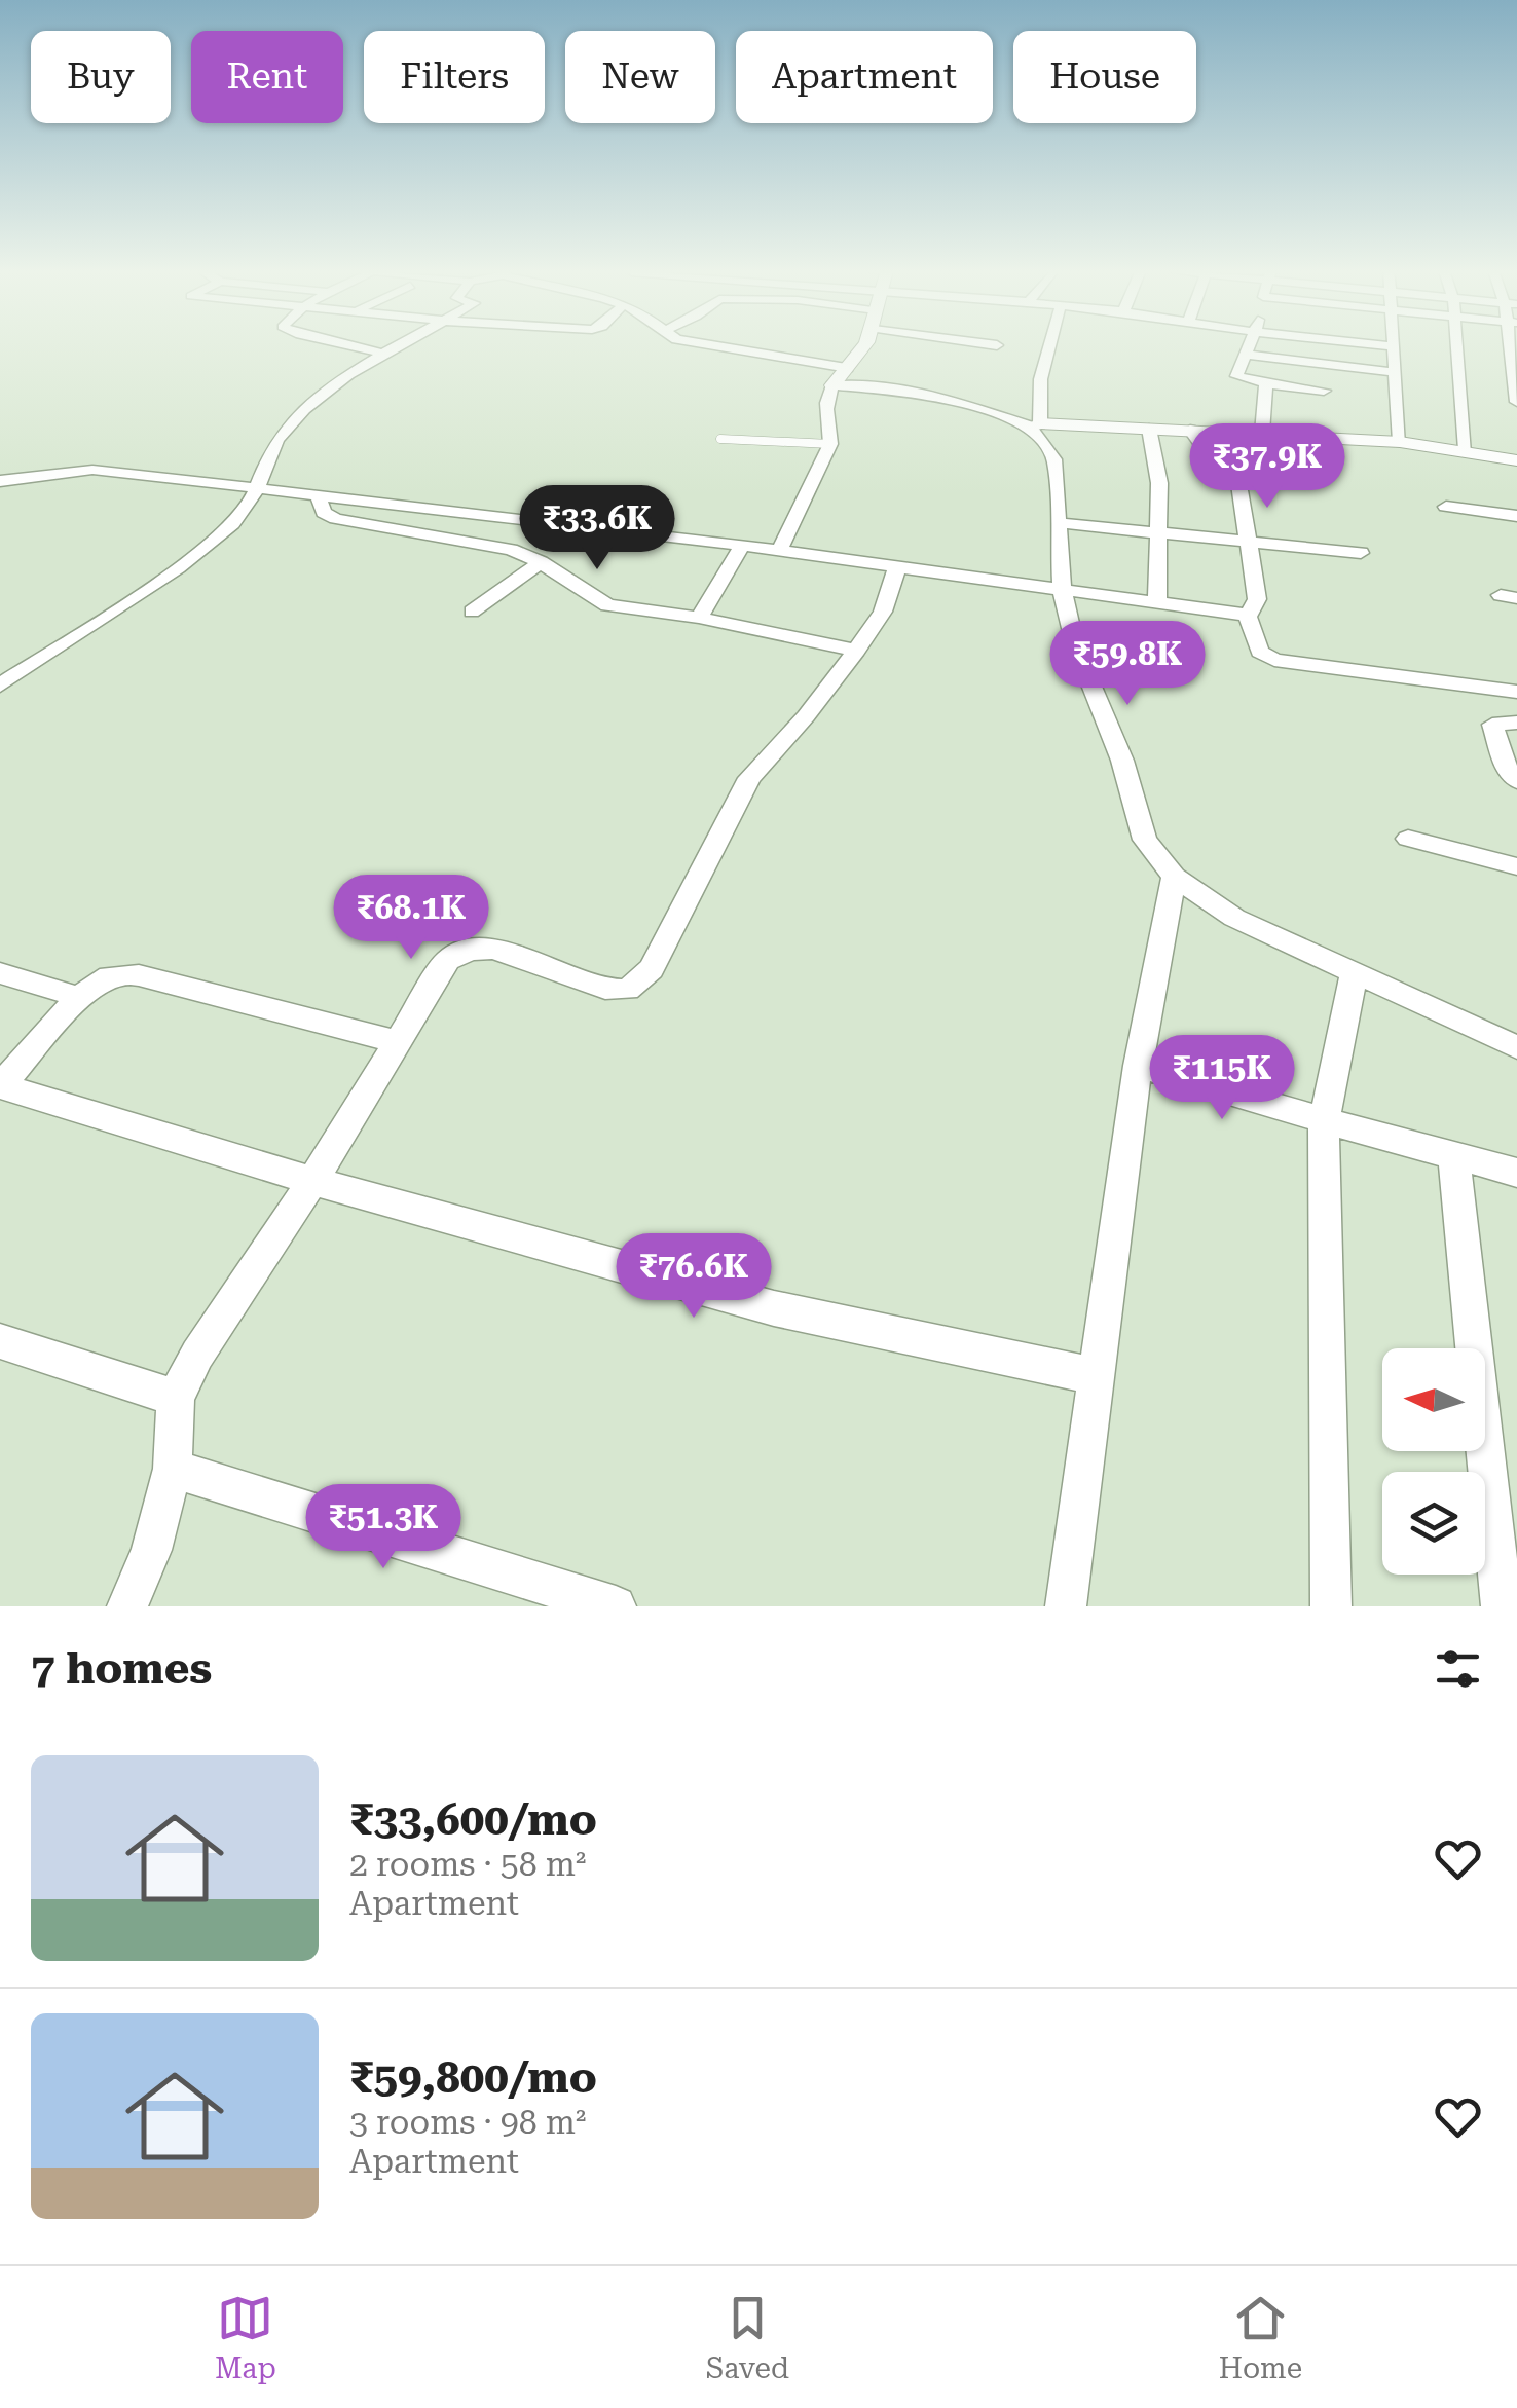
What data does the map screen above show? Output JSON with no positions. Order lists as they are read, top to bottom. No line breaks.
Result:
{"north":"left","page":{"chip":["Buy","Rent","Filters","New","Apartment","House"],"price":["₹37.9K","₹33.6K","₹59.8K","₹68.1K","₹115K","₹76.6K","₹51.3K"],"heading":"7 homes","list":[{"name":"₹33,600/mo","note":"2 rooms · 58 m² · Apartment"},{"name":"₹59,800/mo","note":"3 rooms · 98 m² · Apartment"}],"tabs":["Map","Saved","Home"]}}
